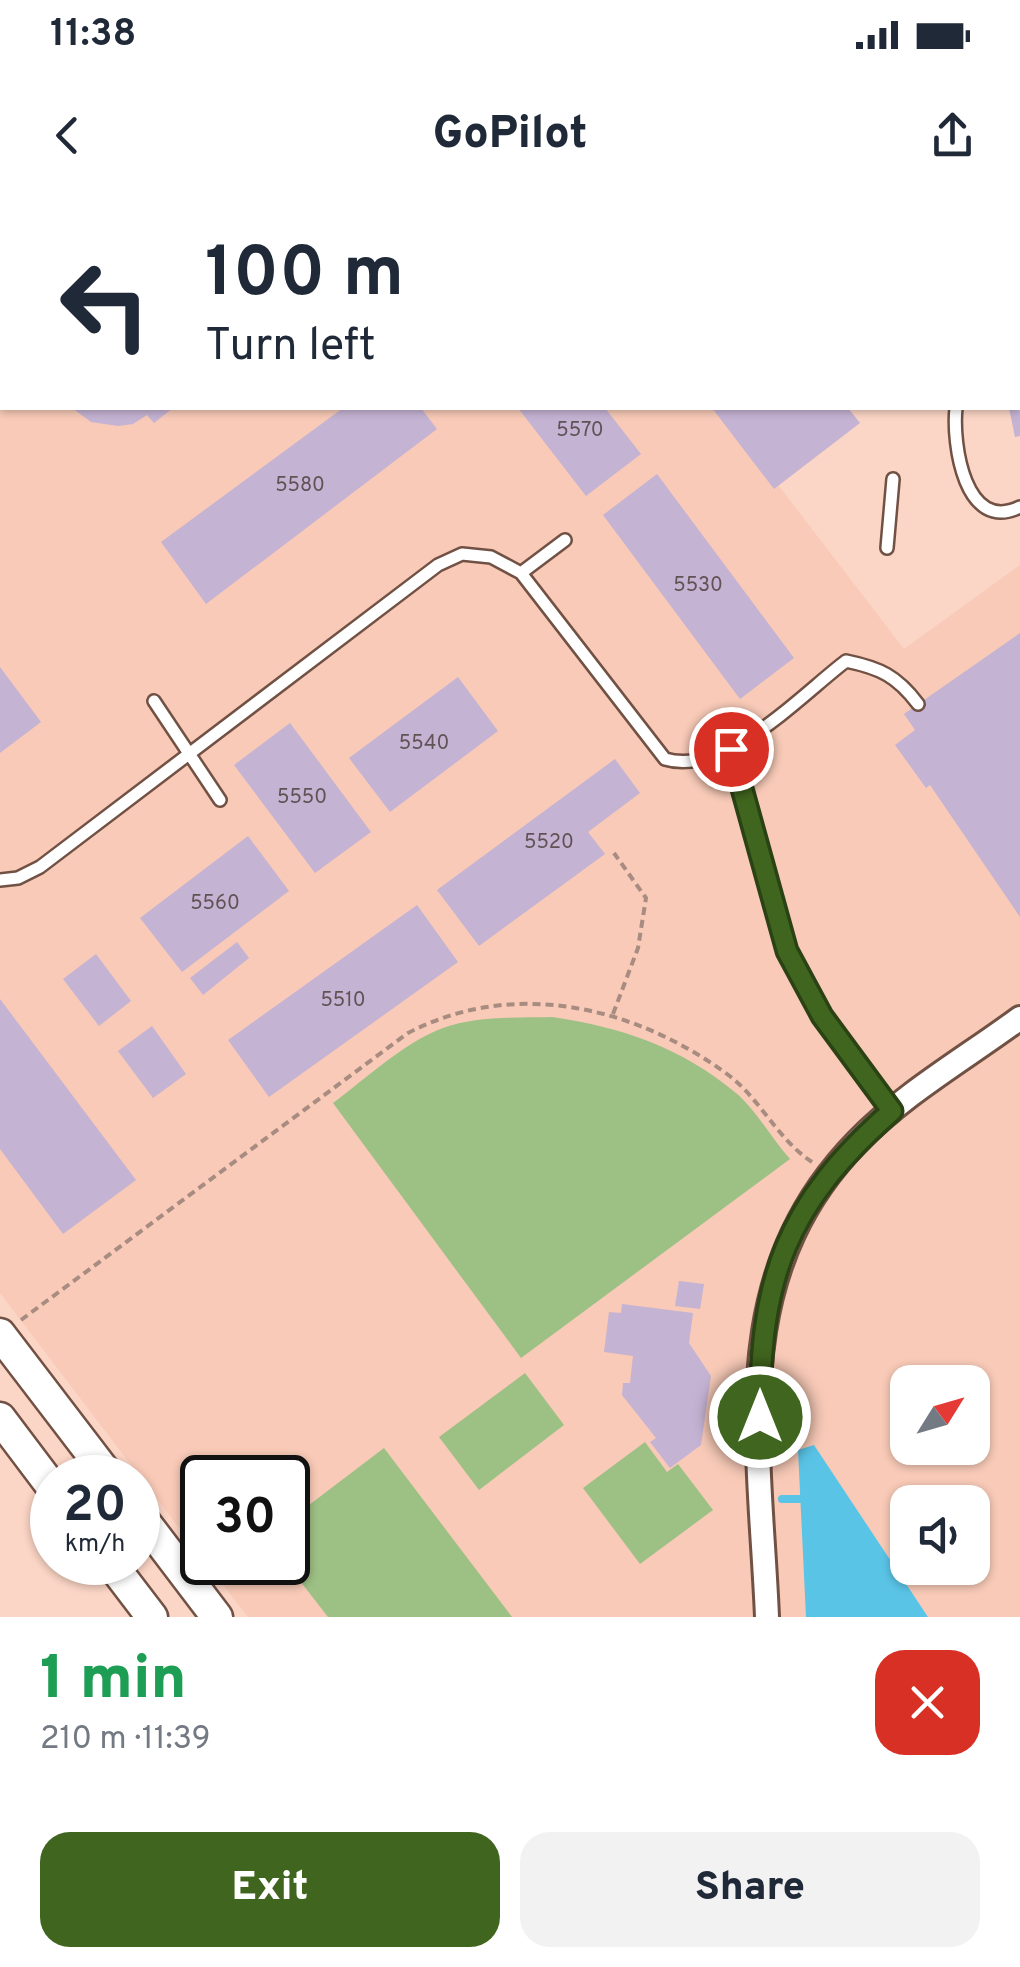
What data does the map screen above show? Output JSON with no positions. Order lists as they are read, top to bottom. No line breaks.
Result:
{"house_numbers":["5570","5580","5530","5540","5550","5520","5560","5510"],"north":"top right","page":{"status":"11:38","header":"GoPilot","turn":["100 m","Turn left"],"speed":"20 km/h","limit":"30","heading":["1 min","210 m · 11:39"],"buttons":["Exit","Share"]}}
